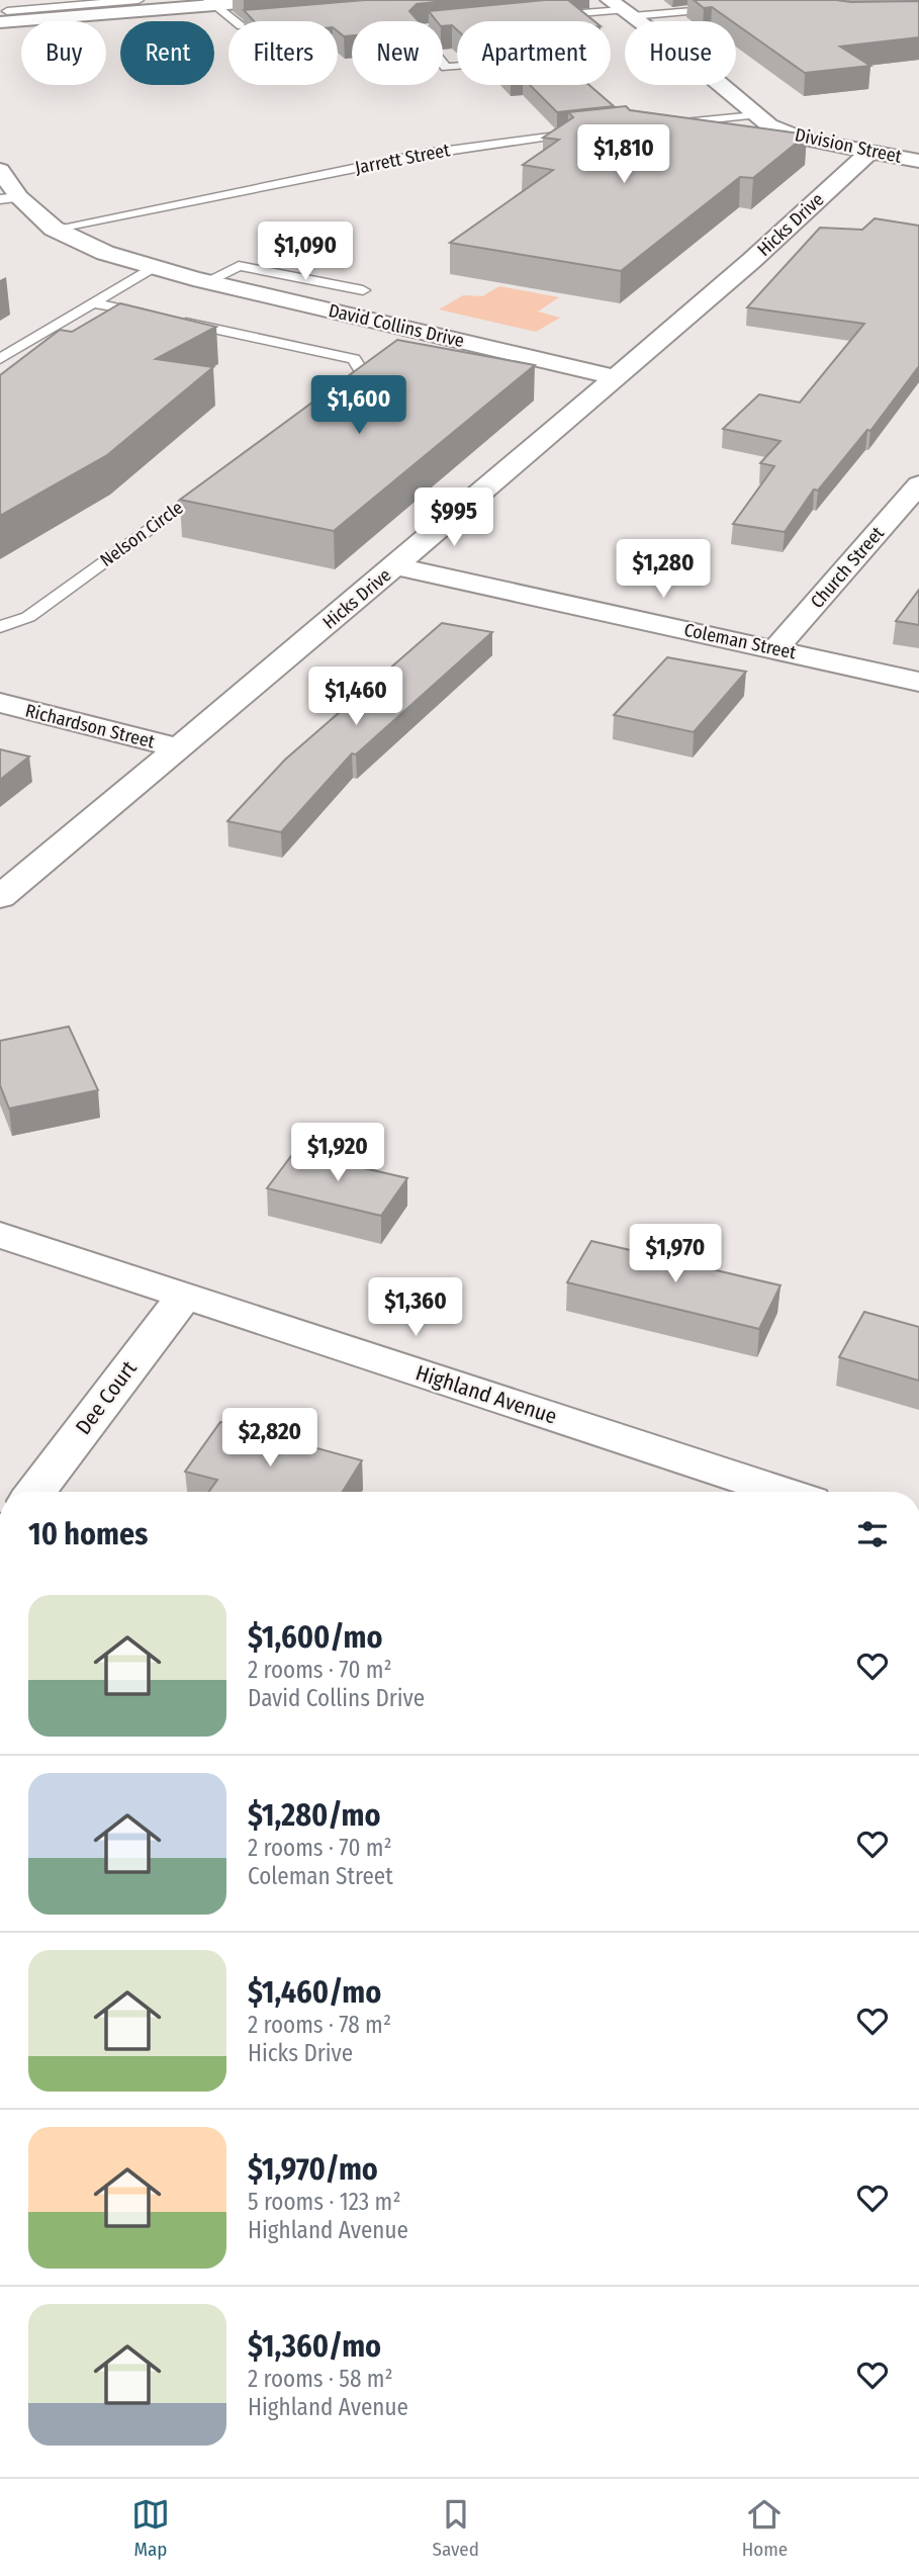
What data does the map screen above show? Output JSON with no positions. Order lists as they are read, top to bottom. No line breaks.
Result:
{"streets":{"street":["Division Street","Hicks Drive","David Collins Drive","Church Street","Coleman Street","Richardson Street","Highland Avenue","Dee Court"],"lane":["Jarrett Street","Nelson Circle"]},"crossings":[["Division Street","Hicks Drive"],["Jarrett Street","David Collins Drive"],["Hicks Drive","David Collins Drive"],["Hicks Drive","Coleman Street"],["Hicks Drive","Richardson Street"],["Church Street","Coleman Street"],["Highland Avenue","Dee Court"]],"page":{"chip":["Buy","Rent","Filters","New","Apartment","House"],"price":["$1,810","$1,090","$1,600","$995","$1,280","$1,460","$1,920","$1,970","$1,360","$2,820"],"heading":"10 homes","list":[{"name":"$1,600/mo","note":"2 rooms · 70 m² · David Collins Drive"},{"name":"$1,280/mo","note":"2 rooms · 70 m² · Coleman Street"},{"name":"$1,460/mo","note":"2 rooms · 78 m² · Hicks Drive"},{"name":"$1,970/mo","note":"5 rooms · 123 m² · Highland Avenue"},{"name":"$1,360/mo","note":"2 rooms · 58 m² · Highland Avenue"}],"tabs":["Map","Saved","Home"]}}
